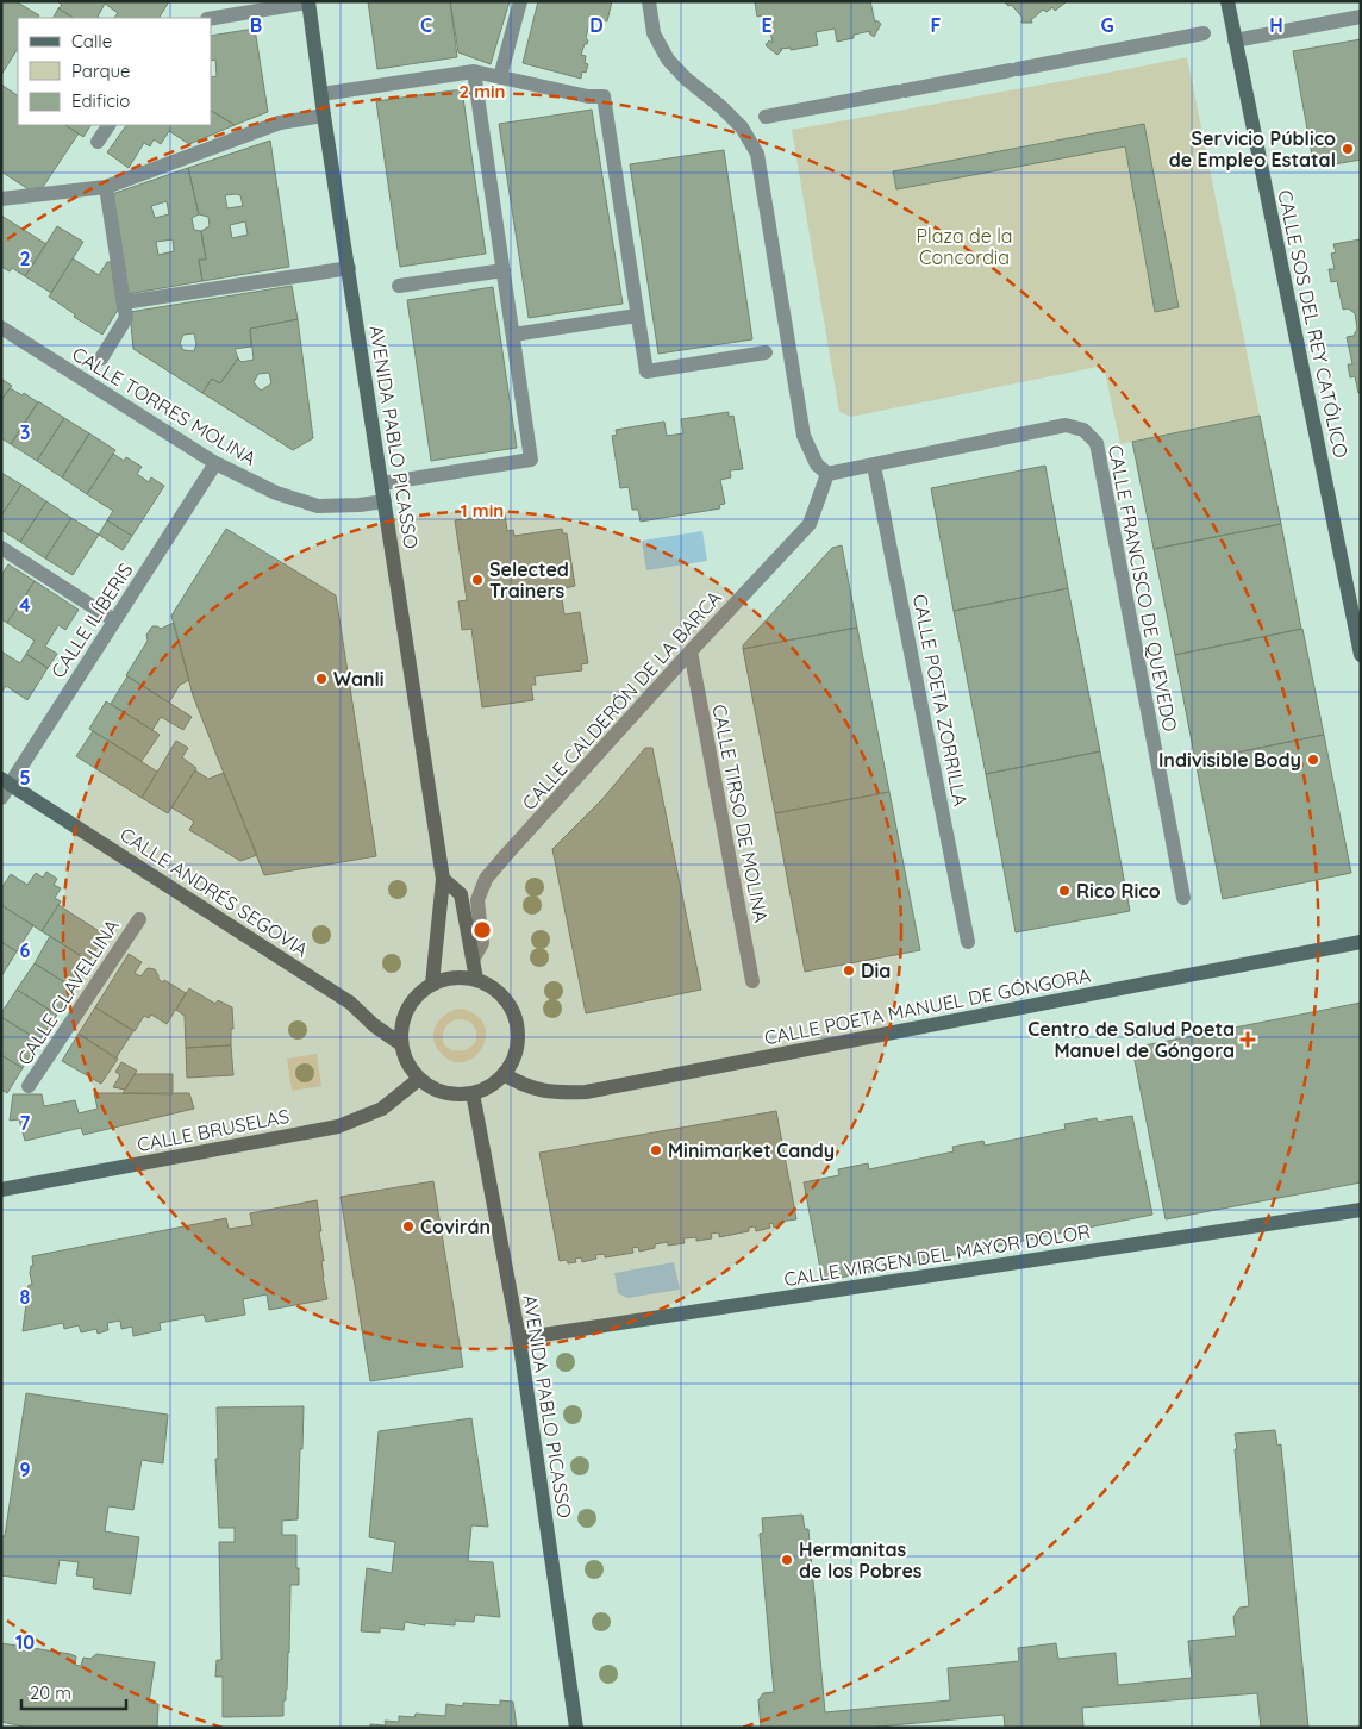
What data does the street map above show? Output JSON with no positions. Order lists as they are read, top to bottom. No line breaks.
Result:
{"streets":{"main road":["CALLE SOS DEL REY CATÓLICO","AVENIDA PABLO PICASSO","CALLE ANDRÉS SEGOVIA","CALLE POETA MANUEL DE GÓNGORA","CALLE BRUSELAS","CALLE VIRGEN DEL MAYOR DOLOR"],"street":["CALLE TORRES MOLINA","CALLE FRANCISCO DE QUEVEDO","CALLE ILÍBERIS","CALLE CALDERÓN DE LA BARCA","CALLE POETA ZORRILLA","CALLE TIRSO DE MOLINA","CALLE CLAVELLINA"]},"crossings":[["CALLE TORRES MOLINA","AVENIDA PABLO PICASSO"],["CALLE TORRES MOLINA","CALLE ILÍBERIS"],["AVENIDA PABLO PICASSO","CALLE ANDRÉS SEGOVIA"],["AVENIDA PABLO PICASSO","CALLE POETA MANUEL DE GÓNGORA"],["AVENIDA PABLO PICASSO","CALLE BRUSELAS"],["AVENIDA PABLO PICASSO","CALLE VIRGEN DEL MAYOR DOLOR"],["CALLE FRANCISCO DE QUEVEDO","CALLE POETA ZORRILLA"],["CALLE ILÍBERIS","CALLE ANDRÉS SEGOVIA"],["CALLE CALDERÓN DE LA BARCA","CALLE TIRSO DE MOLINA"],["CALLE ANDRÉS SEGOVIA","CALLE POETA MANUEL DE GÓNGORA"],["CALLE ANDRÉS SEGOVIA","CALLE BRUSELAS"],["CALLE POETA MANUEL DE GÓNGORA","CALLE BRUSELAS"]],"parks":["Plaza de la Concordia"],"places":{"other":["Servicio Público de Empleo Estatal","Selected Trainers","Wanli","Indivisible Body","Rico Rico","Dia","Minimarket Candy","Covirán","Hermanitas de los Pobres"],"health":["Centro de Salud Poeta Manuel de Góngora"]},"legend":["Calle","Parque","Edificio"],"scale_bar":"20 m","grid":{"columns":["B","C","D","E","F","G","H"],"rows":["2","3","4","5","6","7","8","9","10"]},"rings":["2 min","1 min"]}
